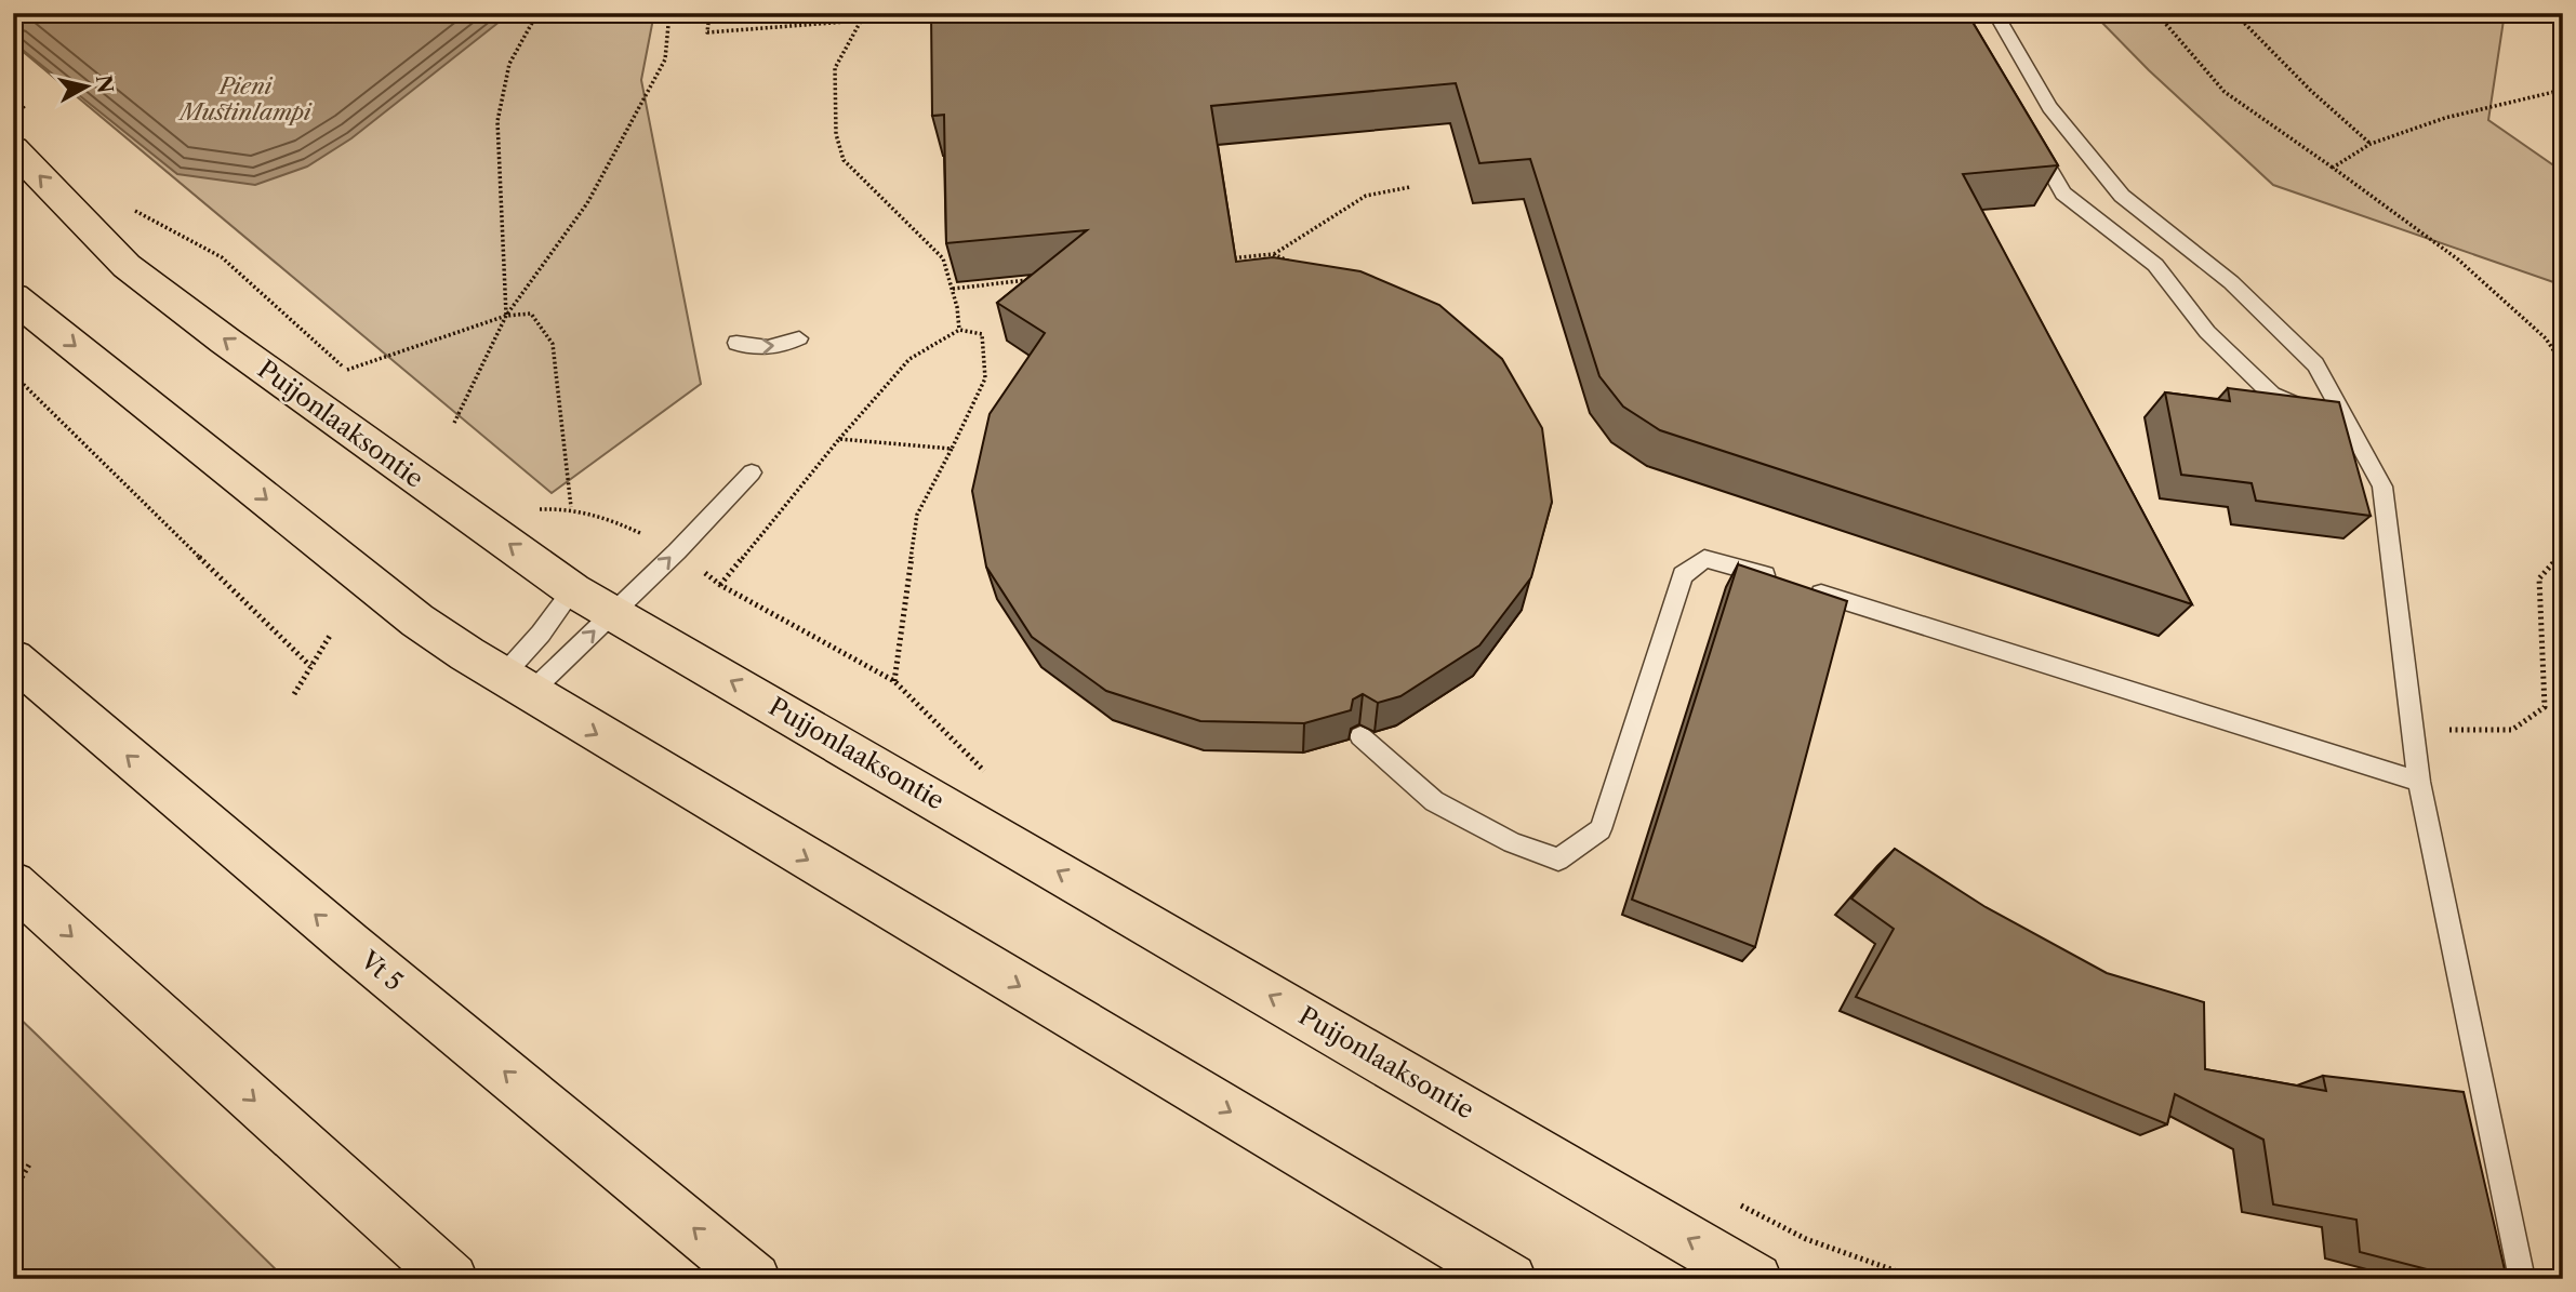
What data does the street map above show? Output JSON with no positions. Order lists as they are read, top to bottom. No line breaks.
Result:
{"streets":{"main road":["Puijonlaaksontie","Vt 5"]},"water":["Pieni Mustinlampi"],"north":"right"}
